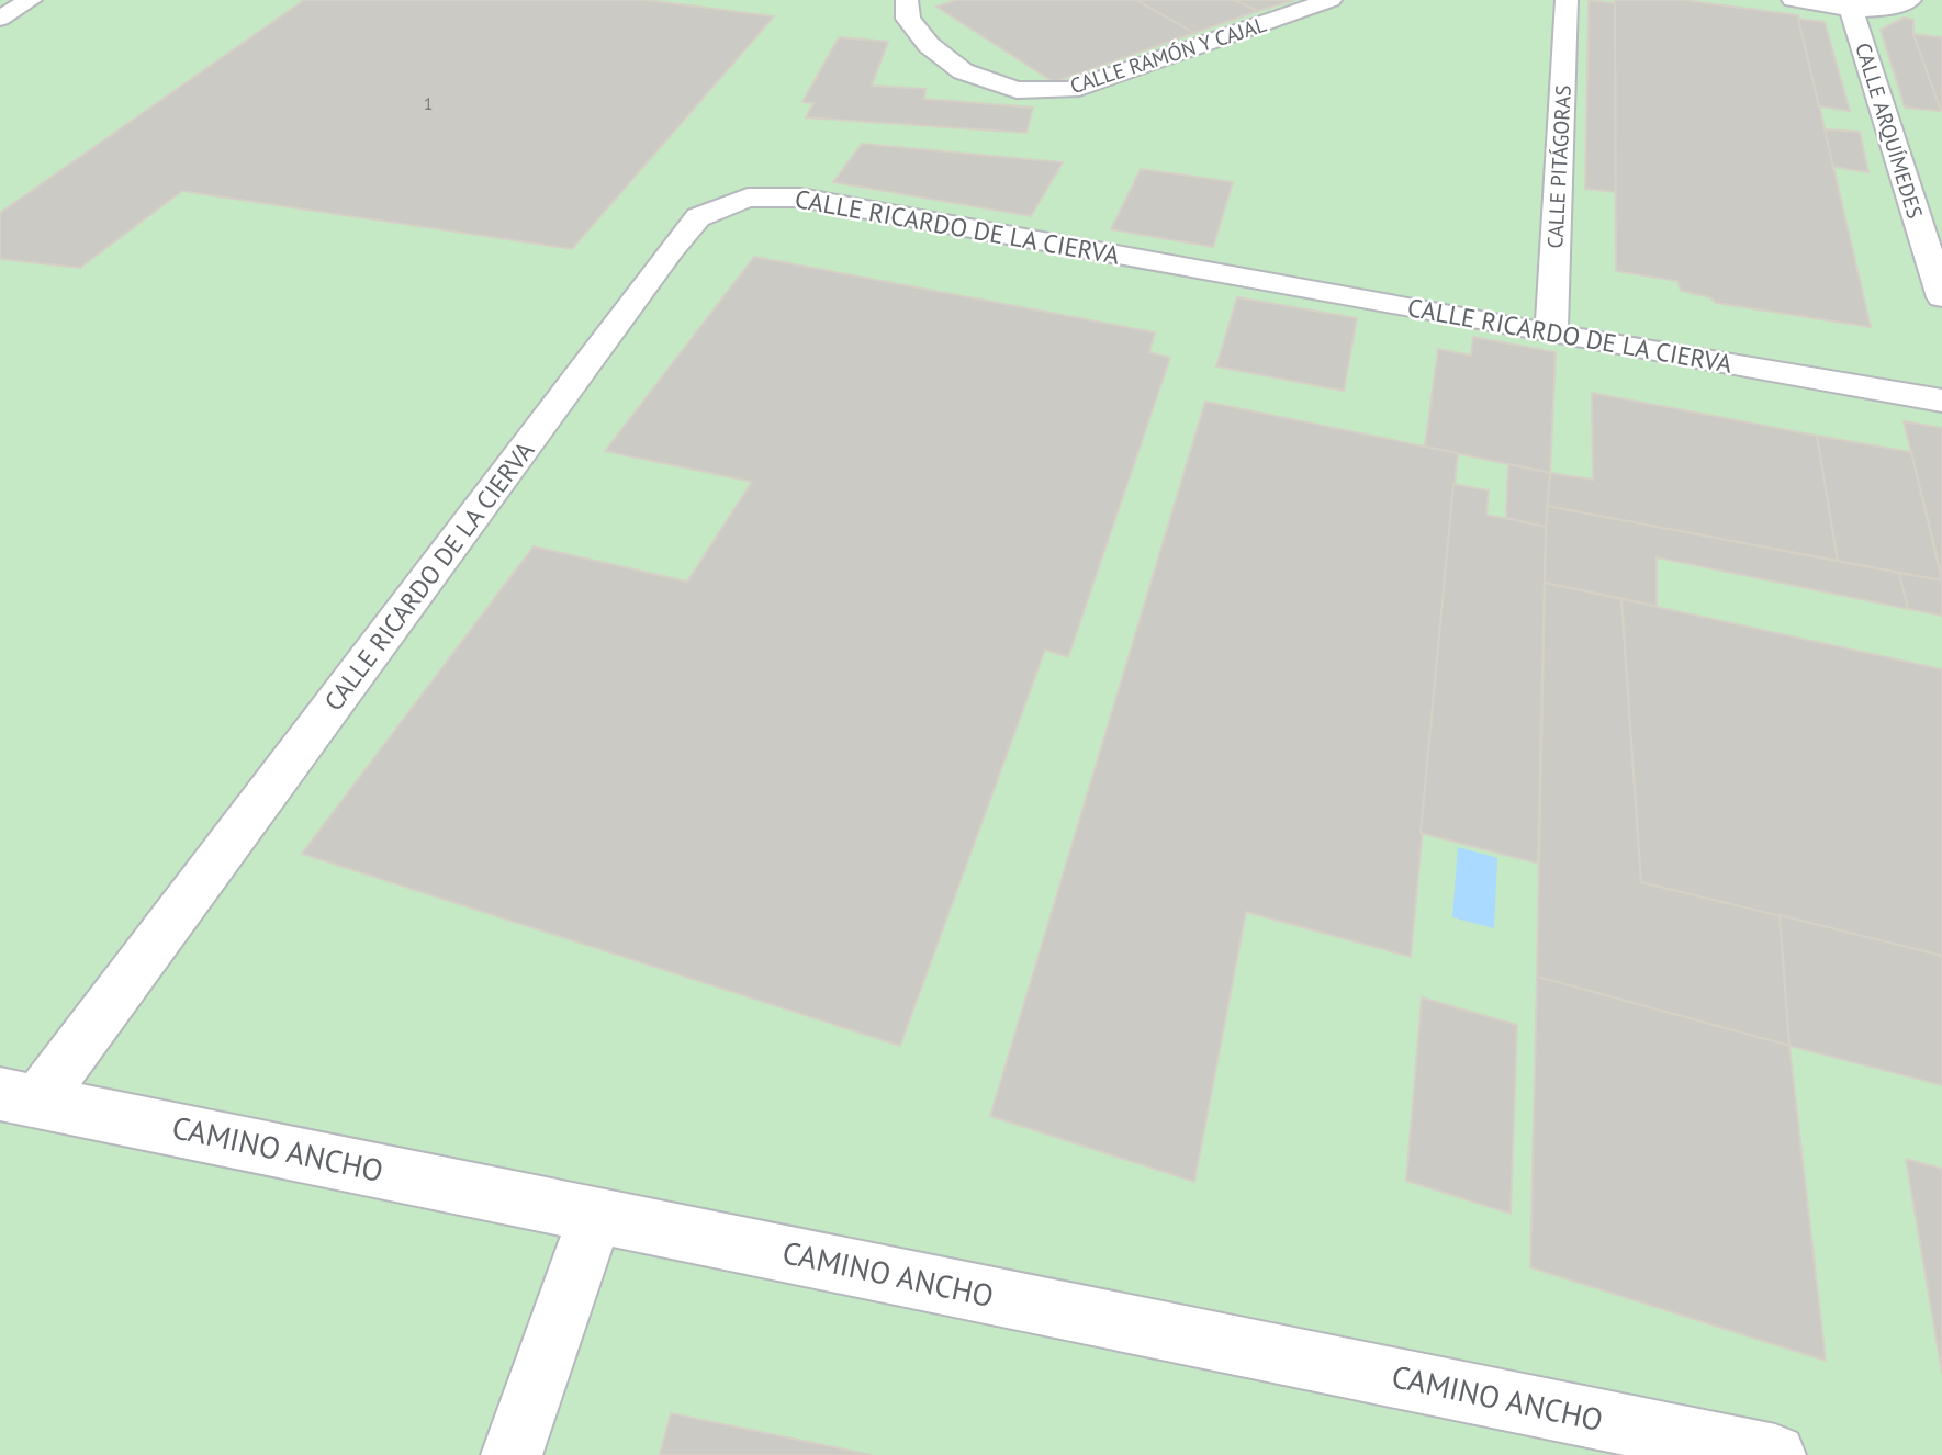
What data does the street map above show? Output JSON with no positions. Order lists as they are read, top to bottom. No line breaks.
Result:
{"streets":{"street":["CALLE RAMÓN Y CAJAL","CALLE ARQUÍMEDES","CALLE PITÁGORAS","CALLE RICARDO DE LA CIERVA","CAMINO ANCHO"]},"crossings":[["CALLE PITÁGORAS","CALLE RICARDO DE LA CIERVA"],["CALLE RICARDO DE LA CIERVA","CAMINO ANCHO"]],"house_numbers":["1"]}
